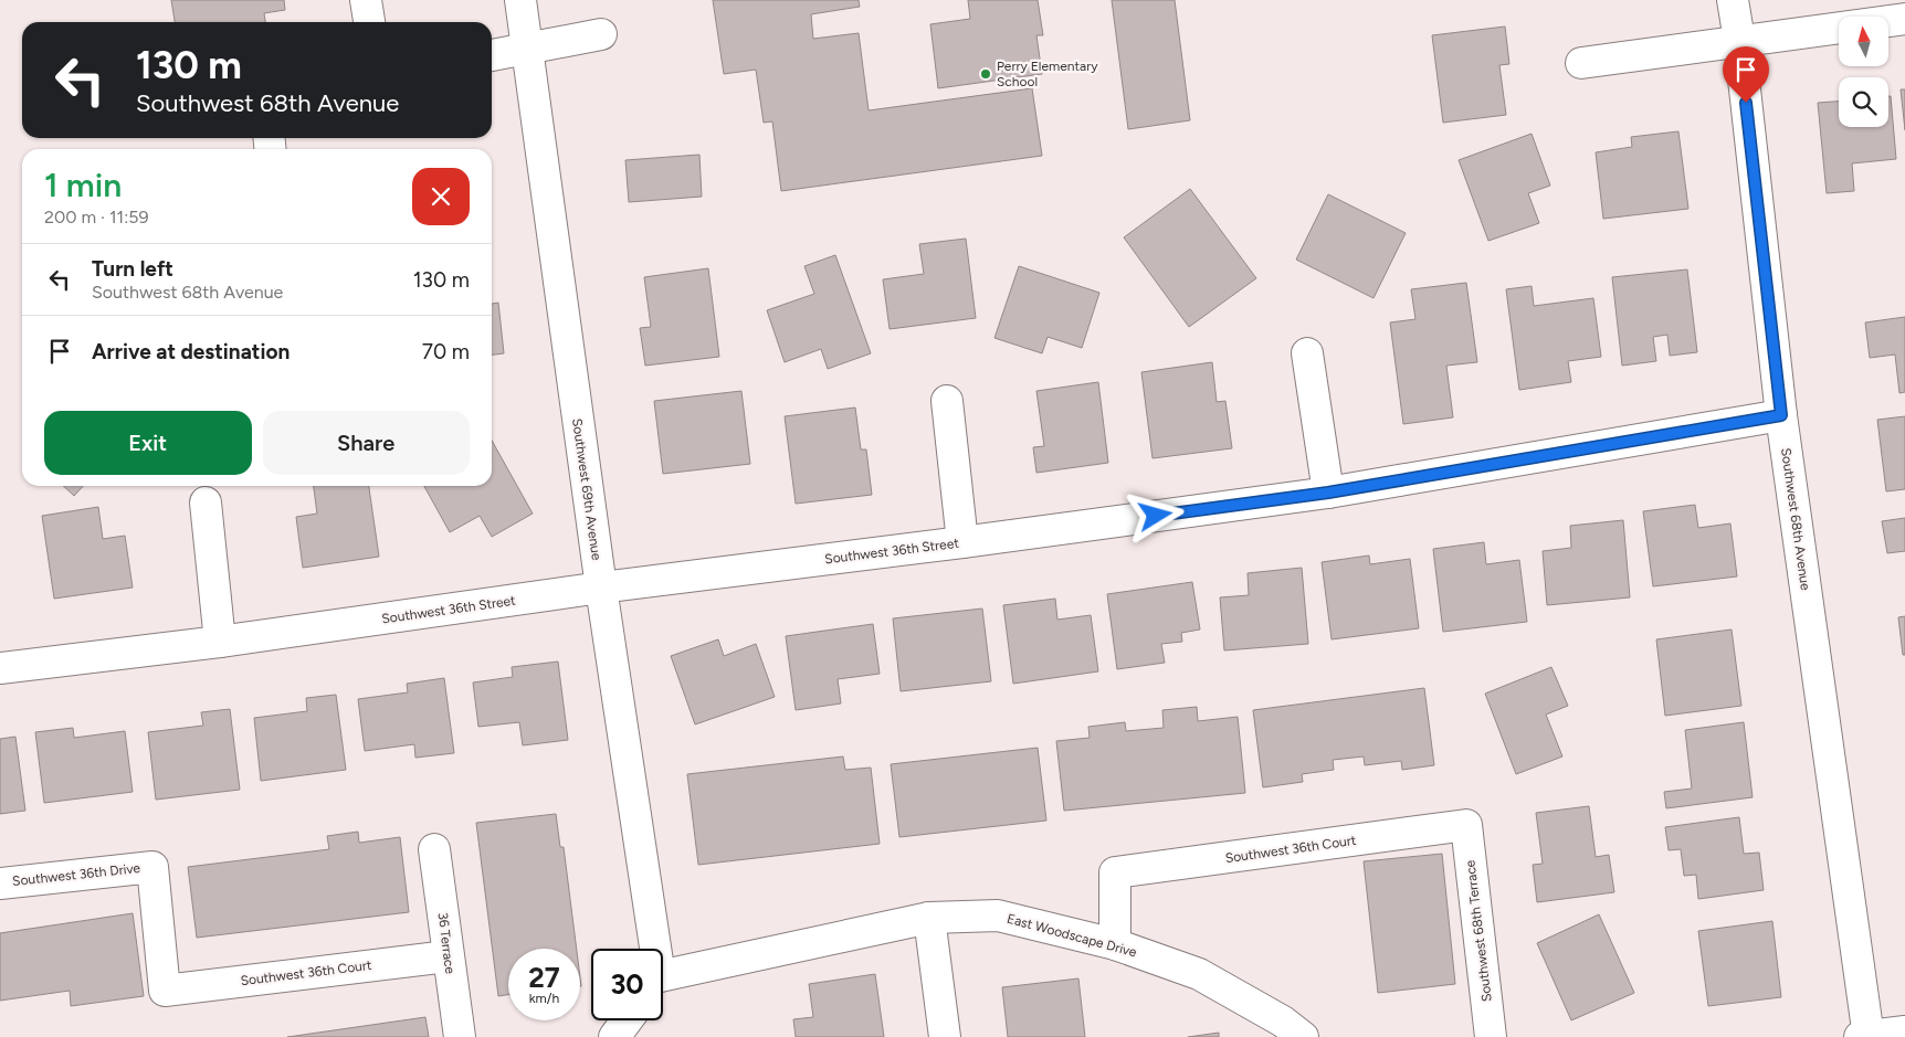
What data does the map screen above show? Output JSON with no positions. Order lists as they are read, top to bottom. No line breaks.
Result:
{"streets":{"street":["Southwest 69th Avenue","Southwest 68th Avenue","Southwest 36th Street","Southwest 36th Court","Southwest 36th Drive","Southwest 68th Terrace","East Woodscape Drive","36 Terrace"]},"crossings":[["Southwest 69th Avenue","Southwest 36th Street"],["Southwest 68th Avenue","Southwest 36th Street"],["Southwest 36th Court","Southwest 36th Drive"],["Southwest 36th Court","Southwest 68th Terrace"],["Southwest 36th Court","East Woodscape Drive"],["Southwest 36th Court","36 Terrace"]],"places":["Perry Elementary School"],"north":"top","page":{"turn":["130 m","Southwest 68th Avenue"],"heading":["1 min","200 m · 11:59"],"list":[{"name":"Turn left","note":"Southwest 68th Avenue","value":"130 m"},{"name":"Arrive at destination","value":"70 m"}],"buttons":["Exit","Share"],"speed":"27 km/h","limit":"30"}}
